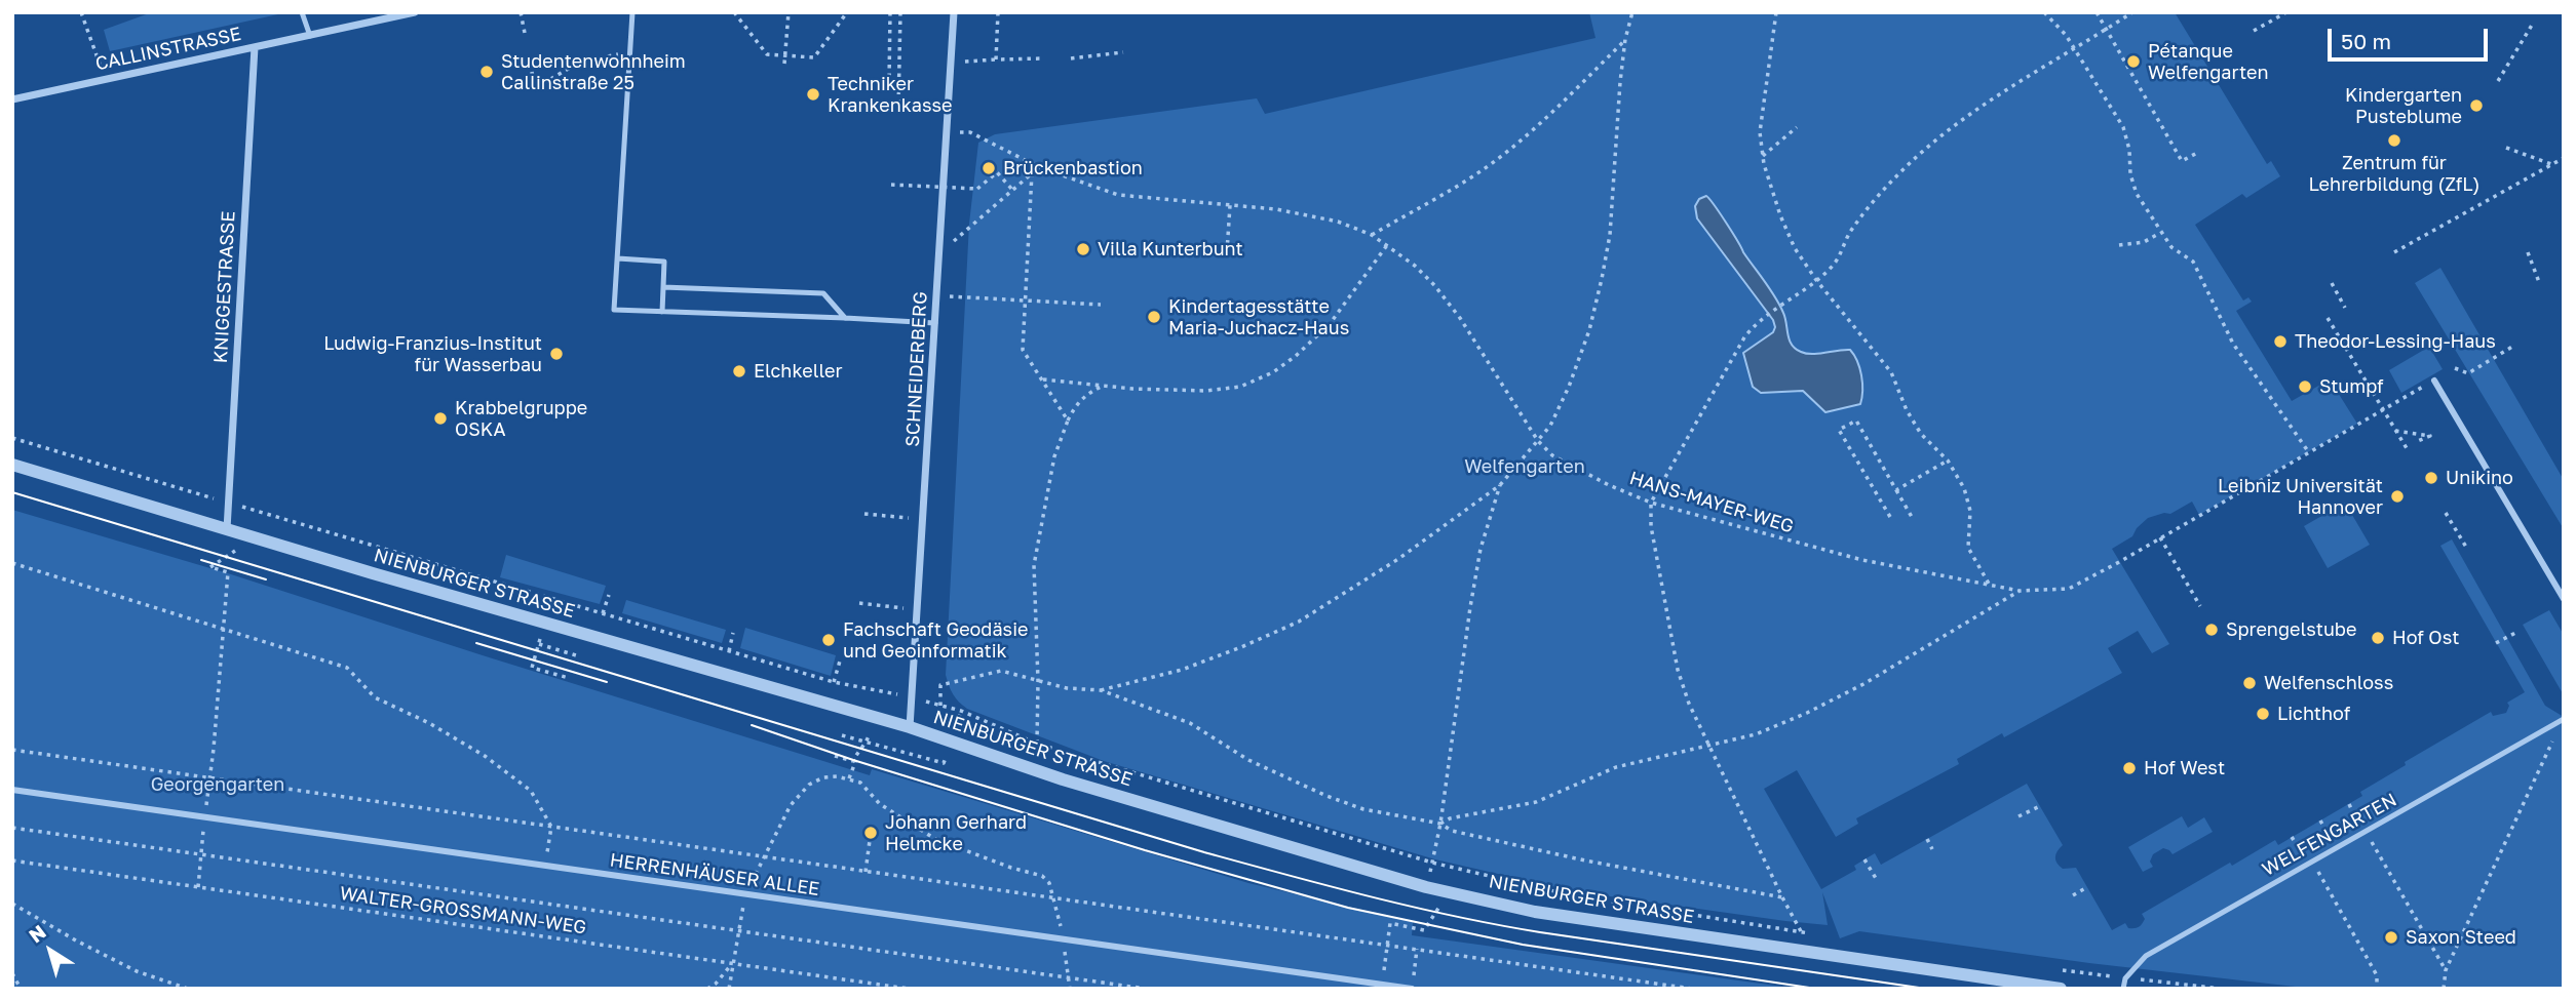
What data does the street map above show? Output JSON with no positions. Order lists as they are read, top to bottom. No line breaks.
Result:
{"streets":{"street":["CALLINSTRASSE","KNIGGESTRASSE","SCHNEIDERBERG","NIENBURGER STRASSE","HERRENHÄUSER ALLEE"],"lane":["WELFENGARTEN"],"path":["HANS-MAYER-WEG","WALTER-GROSSMANN-WEG"]},"crossings":[["CALLINSTRASSE","KNIGGESTRASSE"],["KNIGGESTRASSE","NIENBURGER STRASSE"],["SCHNEIDERBERG","NIENBURGER STRASSE"]],"parks":["Welfengarten","Georgengarten"],"places":["Pétanque Welfengarten","Studentenwohnheim Callinstraße 25","Techniker Krankenkasse","Kindergarten Pusteblume","Zentrum für Lehrerbildung (ZfL)","Brückenbastion","Villa Kunterbunt","Kindertagesstätte Maria-Juchacz-Haus","Theodor-Lessing-Haus","Ludwig-Franzius-Institut für Wasserbau","Elchkeller","Stumpf","Krabbelgruppe OSKA","Unikino","Leibniz Universität Hannover","Sprengelstube","Hof Ost","Fachschaft Geodäsie und Geoinformatik","Welfenschloss","Lichthof","Hof West","Johann Gerhard Helmcke","Saxon Steed"],"scale_bar":"50 m","north":"top left"}
